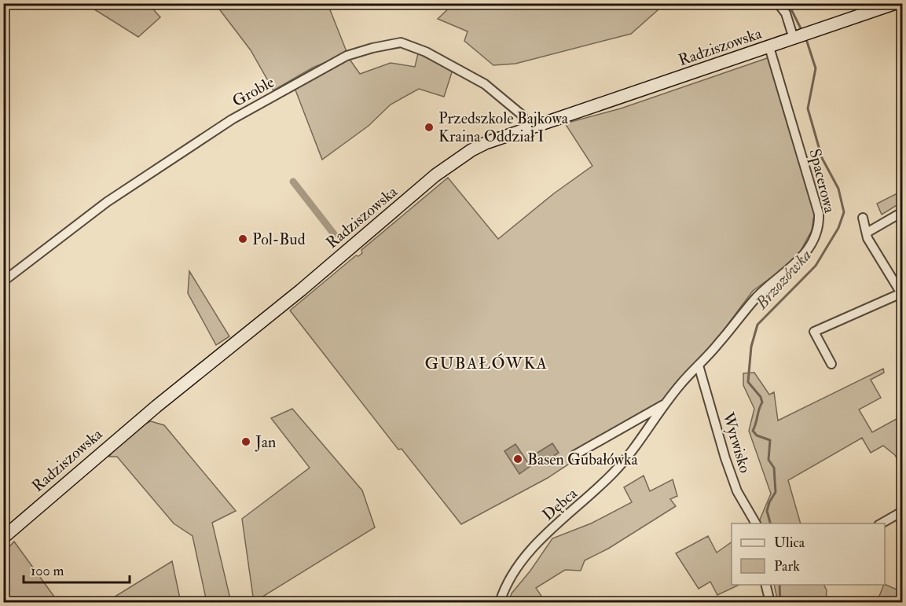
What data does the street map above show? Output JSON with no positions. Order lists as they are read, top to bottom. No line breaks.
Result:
{"streets":{"street":["Radziszowska","Groble","Spacerowa","Wyrwisko","Dębca"]},"crossings":[["Radziszowska","Groble"],["Radziszowska","Spacerowa"],["Spacerowa","Wyrwisko"],["Spacerowa","Dębca"],["Wyrwisko","Dębca"]],"districts":["GUBAŁÓWKA"],"water":["Brzozówka"],"places":["Przedszkole Bajkowa Kraina Oddział I","Pol-Bud","Jan","Basen Gubałówka"],"legend":["Ulica","Park"],"scale_bar":"100 m"}
